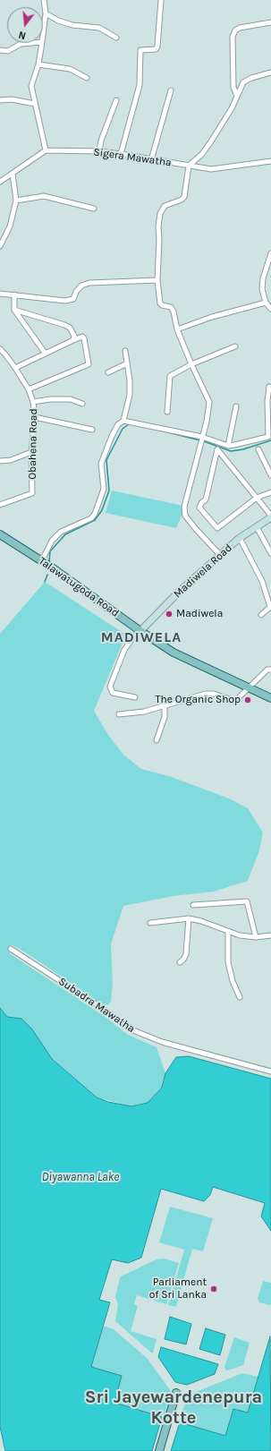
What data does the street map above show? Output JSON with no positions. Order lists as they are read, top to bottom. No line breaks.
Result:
{"streets":{"main road":["Madiwela Road","Talawatugoda Road"],"street":["Sigera Mawatha","Obahena Road","Subadra Mawatha"]},"crossings":[["Madiwela Road","Talawatugoda Road"]],"districts":["MADIWELA","Sri Jayewardenepura Kotte"],"water":["Diyawanna Lake"],"places":["Madiwela","The Organic Shop","Parliament of Sri Lanka"],"north":"bottom"}
